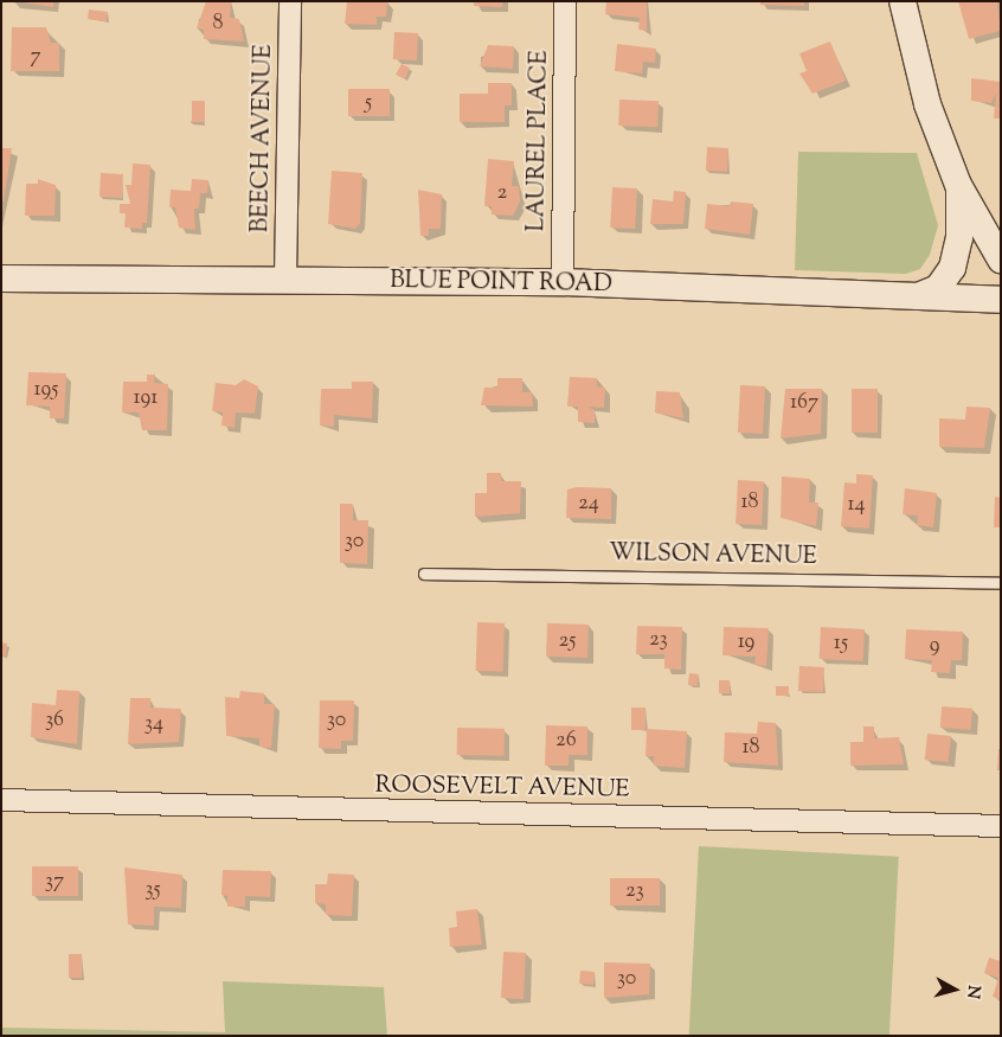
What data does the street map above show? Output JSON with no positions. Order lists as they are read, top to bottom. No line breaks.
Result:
{"streets":{"street":["BEECH AVENUE","LAUREL PLACE","BLUE POINT ROAD","ROOSEVELT AVENUE"],"lane":["WILSON AVENUE"]},"crossings":[["BEECH AVENUE","BLUE POINT ROAD"],["LAUREL PLACE","BLUE POINT ROAD"]],"house_numbers":["8","7","5","2","195","191","167","18","24","14","30","23","25","19","15","9","36","30","34","26","18","37","35","23","30"],"north":"right"}
